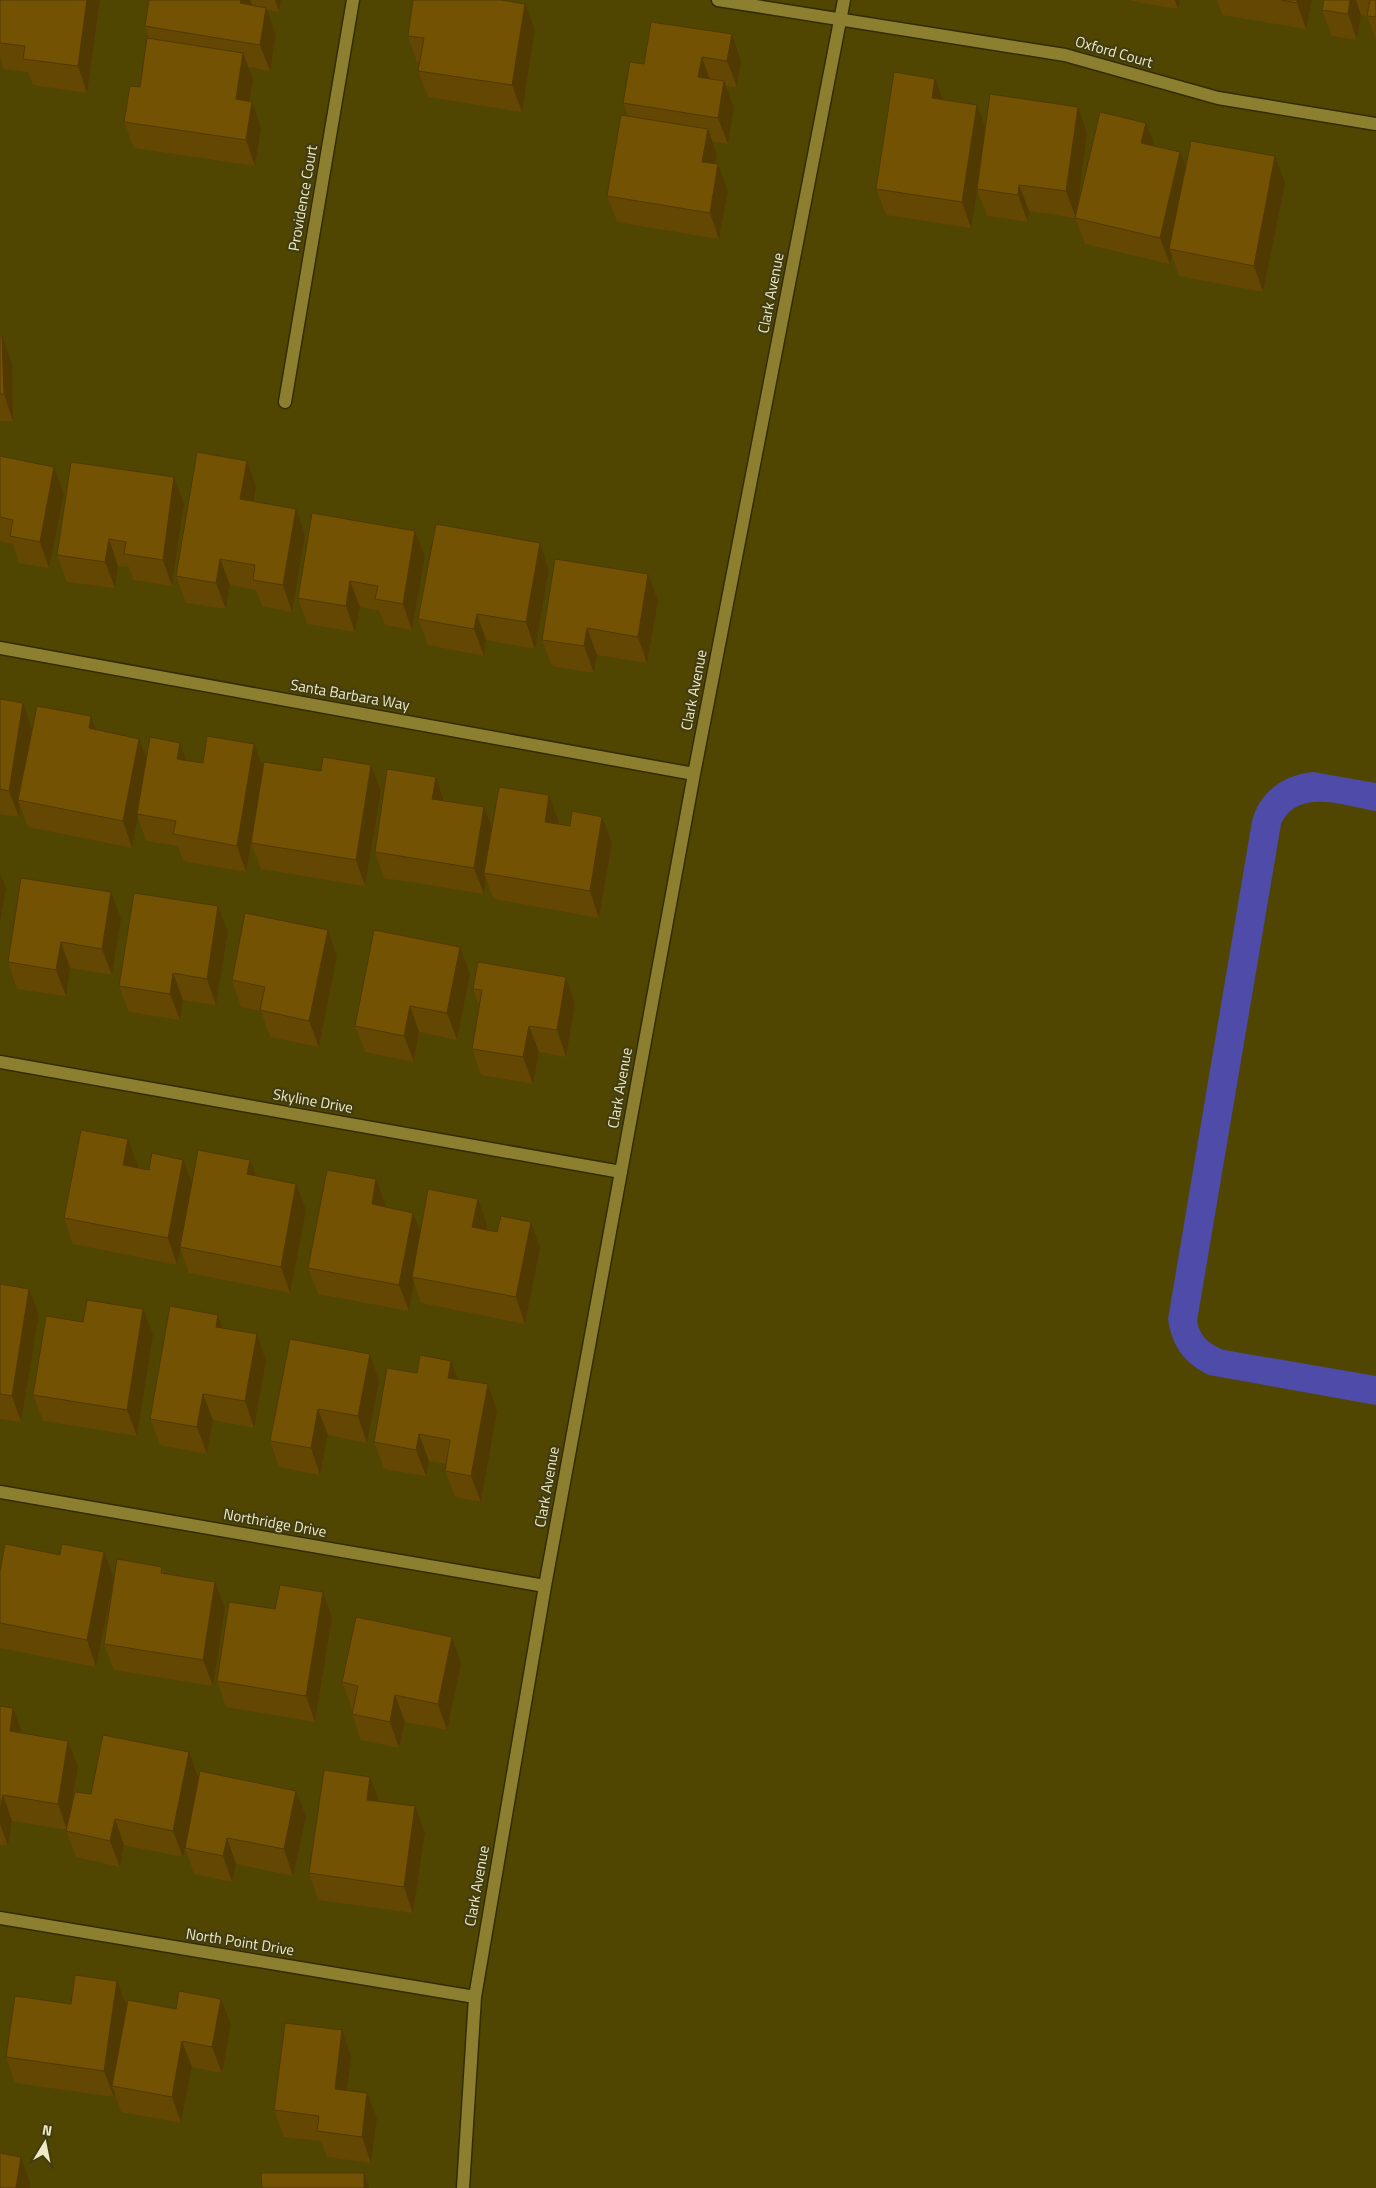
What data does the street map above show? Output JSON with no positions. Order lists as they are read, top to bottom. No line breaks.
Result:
{"streets":{"street":["Oxford Court","Providence Court","Clark Avenue","Santa Barbara Way","Skyline Drive","Northridge Drive","North Point Drive"]},"crossings":[["Oxford Court","Clark Avenue"],["Clark Avenue","Santa Barbara Way"],["Clark Avenue","Skyline Drive"],["Clark Avenue","Northridge Drive"],["Clark Avenue","North Point Drive"]],"north":"top"}
